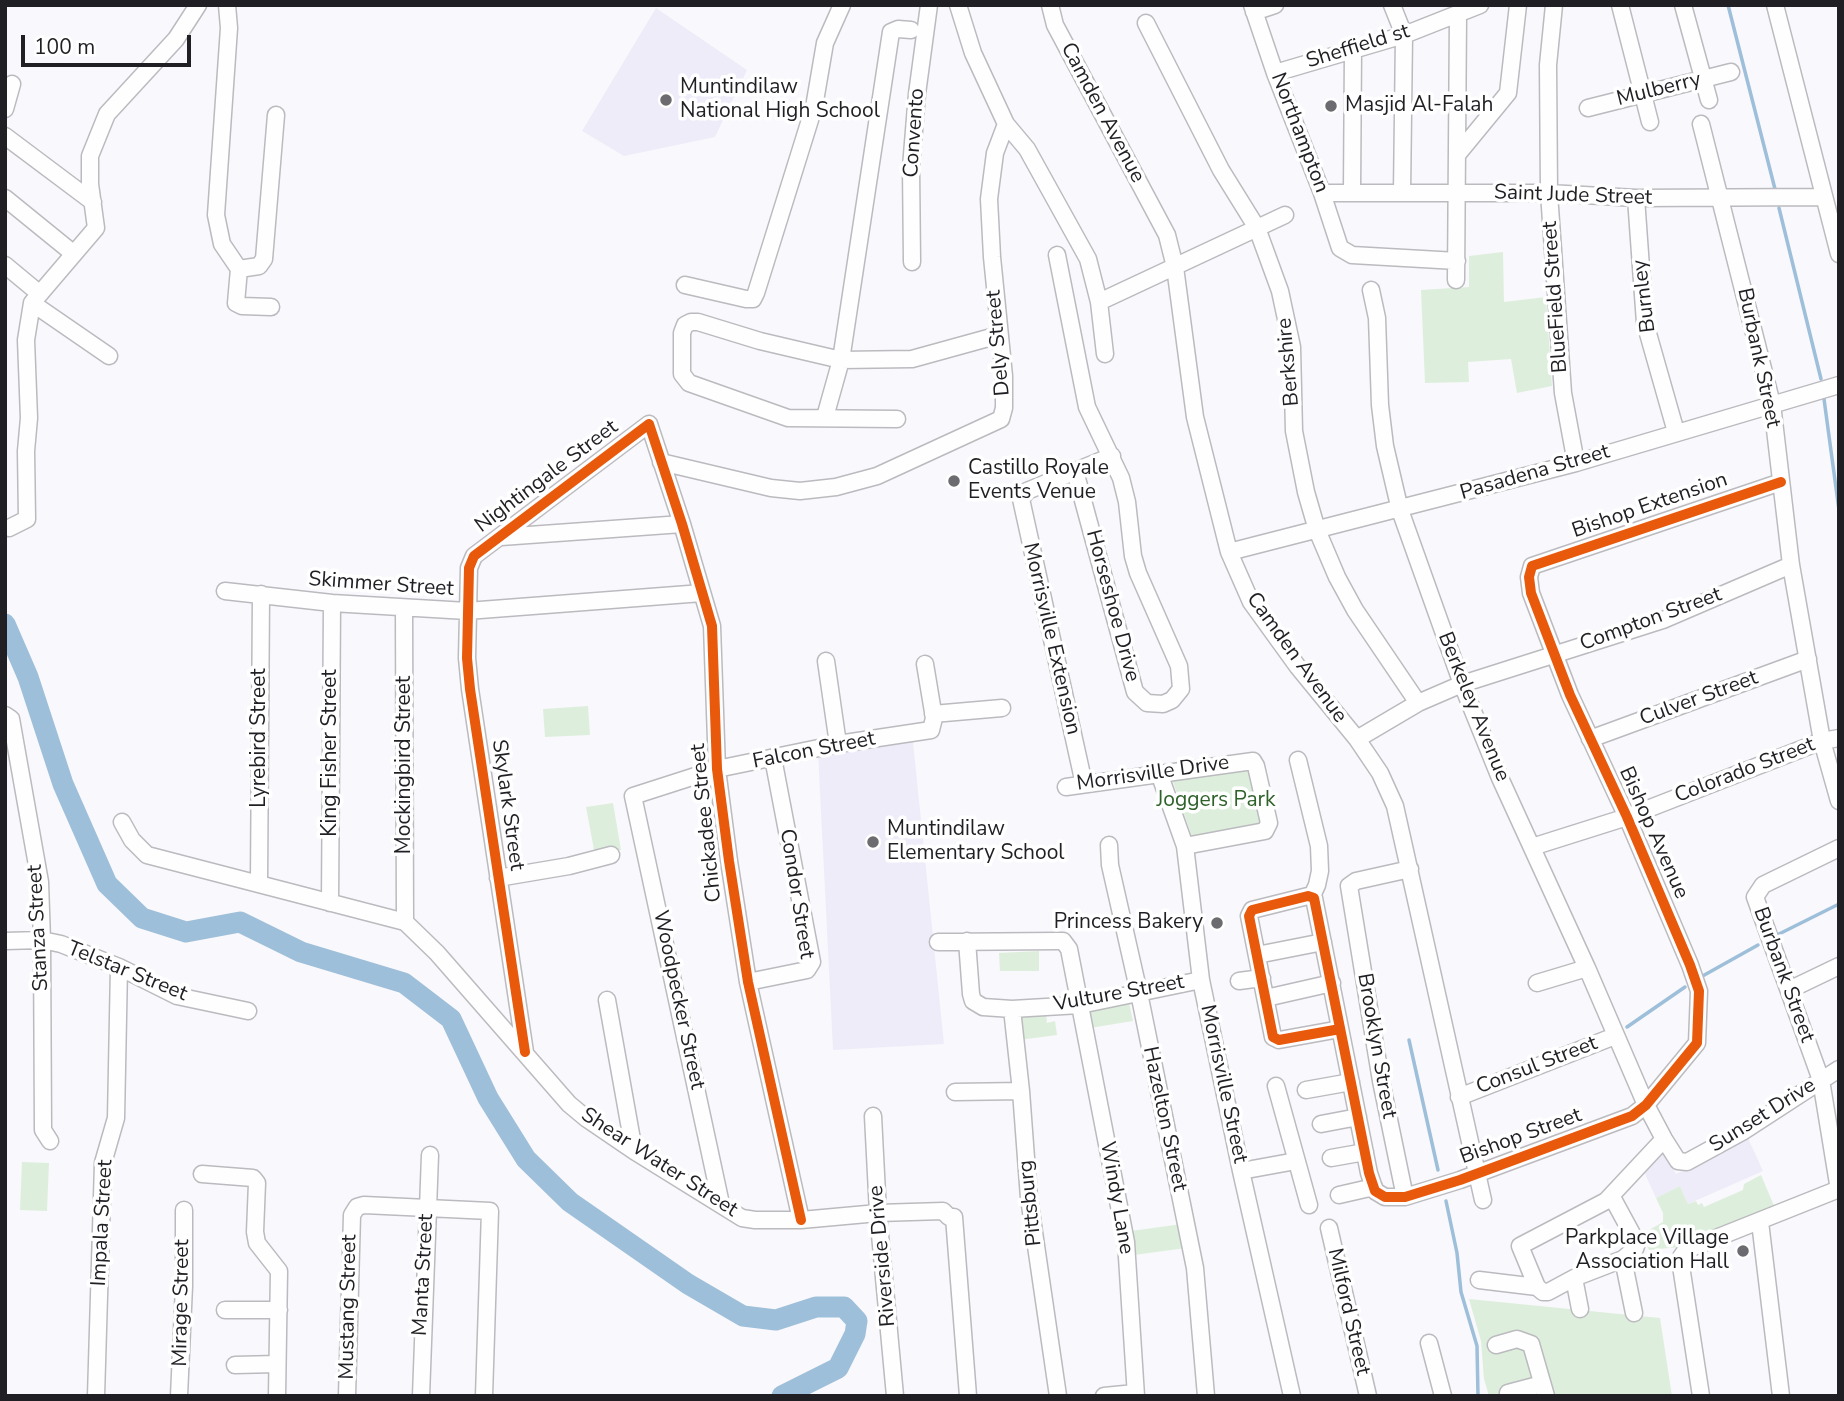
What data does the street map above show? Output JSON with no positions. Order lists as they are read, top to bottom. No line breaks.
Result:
{"streets":{"street":["Sheffield st","Mulberry","Camden Avenue","Convento","Northampton","Saint Jude Street","Burnley","BlueField Street","Dely Street","Burbank Street","Berkshire","Pasadena Street","Nightingale Street","Bishop Extension","Skimmer Street","Horseshoe Drive","Compton Street","Morrisville Extension","Culver Street","Berkeley Avenue","Lyrebird Street","Falcon Street","King Fisher Street","Mockingbird Street","Colorado Street","Morrisville Drive","Skylark Street","Chickadee Street","Bishop Avenue","Condor Street","Stanza Street","Telstar Street","Vulture Street","Woodpecker Street","Brooklyn Street","Consul Street","Morrisville Street","Sunset Drive","Hazelton Street","Bishop Street","Shear Water Street","Windy Lane","Pittsburg","Impala Street","Riverside Drive","Manta Street","Mirage Street","Mustang Street","Milford Street"]},"crossings":[["Sheffield st","Northampton"],["Camden Avenue","Pasadena Street"],["Camden Avenue","Compton Street"],["Camden Avenue","Brooklyn Street"],["Camden Avenue","Consul Street"],["Camden Avenue","Bishop Street"],["Northampton","Saint Jude Street"],["Saint Jude Street","Burnley"],["Saint Jude Street","BlueField Street"],["Saint Jude Street","Burbank Street"],["Burnley","Pasadena Street"],["BlueField Street","Pasadena Street"],["Dely Street","Chickadee Street"],["Burbank Street","Pasadena Street"],["Burbank Street","Bishop Extension"],["Burbank Street","Compton Street"],["Burbank Street","Culver Street"],["Burbank Street","Colorado Street"],["Burbank Street","Sunset Drive"],["Berkshire","Pasadena Street"],["Berkshire","Compton Street"],["Pasadena Street","Berkeley Avenue"],["Nightingale Street","Skylark Street"],["Nightingale Street","Chickadee Street"],["Bishop Extension","Bishop Avenue"],["Skimmer Street","Lyrebird Street"],["Skimmer Street","King Fisher Street"],["Skimmer Street","Mockingbird Street"],["Skimmer Street","Skylark Street"],["Skimmer Street","Chickadee Street"],["Horseshoe Drive","Morrisville Extension"],["Compton Street","Berkeley Avenue"],["Compton Street","Bishop Avenue"],["Morrisville Extension","Morrisville Drive"],["Culver Street","Bishop Avenue"],["Berkeley Avenue","Colorado Street"],["Berkeley Avenue","Bishop Avenue"],["Berkeley Avenue","Consul Street"],["Berkeley Avenue","Sunset Drive"],["Berkeley Avenue","Bishop Street"],["Lyrebird Street","Shear Water Street"],["Falcon Street","Chickadee Street"],["Falcon Street","Condor Street"],["Falcon Street","Woodpecker Street"],["King Fisher Street","Shear Water Street"],["Mockingbird Street","Shear Water Street"],["Colorado Street","Bishop Avenue"],["Morrisville Drive","Morrisville Street"],["Skylark Street","Shear Water Street"],["Chickadee Street","Condor Street"],["Chickadee Street","Shear Water Street"],["Bishop Avenue","Bishop Street"],["Stanza Street","Telstar Street"],["Telstar Street","Impala Street"],["Vulture Street","Morrisville Street"],["Vulture Street","Hazelton Street"],["Vulture Street","Windy Lane"],["Vulture Street","Pittsburg"],["Woodpecker Street","Shear Water Street"],["Brooklyn Street","Bishop Street"],["Shear Water Street","Riverside Drive"],["Manta Street","Mustang Street"]],"parks":["Joggers Park"],"places":["Muntindilaw National High School","Masjid Al-Falah","Castillo Royale Events Venue","Muntindilaw Elementary School","Princess Bakery","Parkplace Village Association Hall"],"scale_bar":"100 m"}
